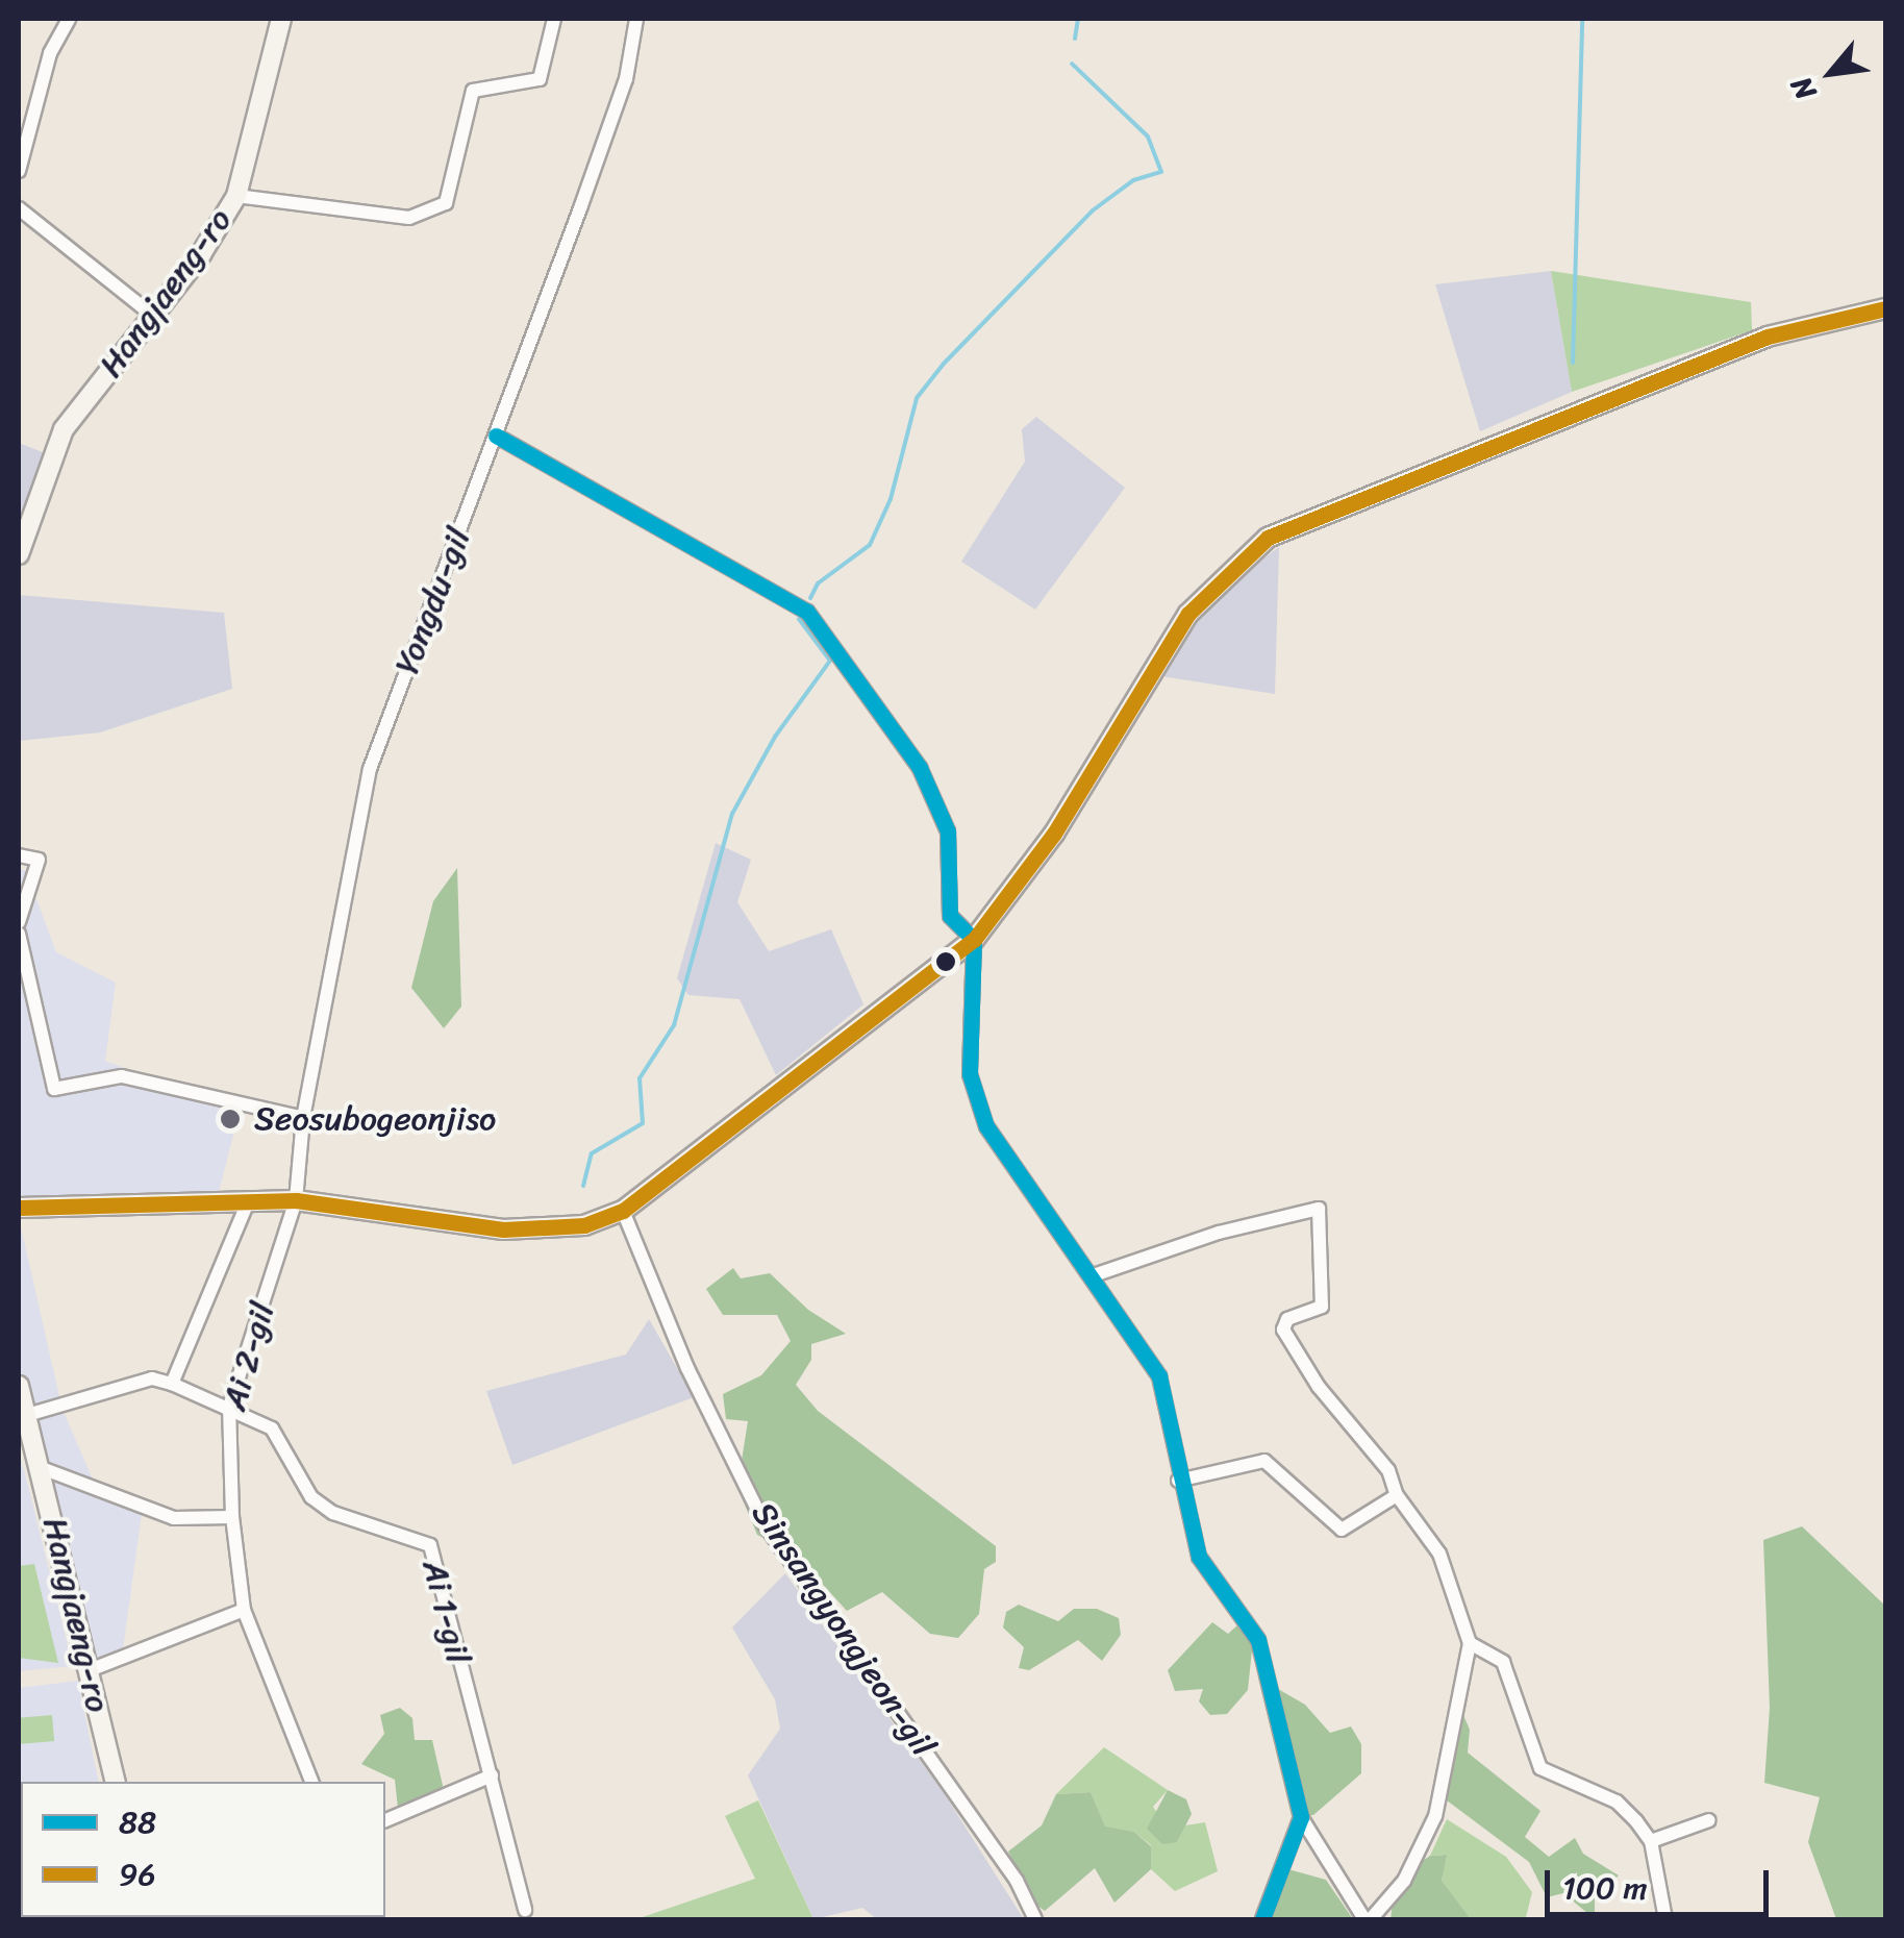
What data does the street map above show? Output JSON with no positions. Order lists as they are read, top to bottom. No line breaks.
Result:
{"streets":{"main road":["Hangjaeng-ro"],"street":["Yongdu-gil","Ai 2-gil","Ai 1-gil","Sinsangyongjeon-gil"]},"crossings":[["Hangjaeng-ro","Ai 1-gil"],["Yongdu-gil","Ai 2-gil"],["Ai 2-gil","Ai 1-gil"]],"places":["Seosubogeonjiso"],"lines":["transit line 96","transit line 88"],"legend":["88","96"],"scale_bar":"100 m","north":"bottom left"}
